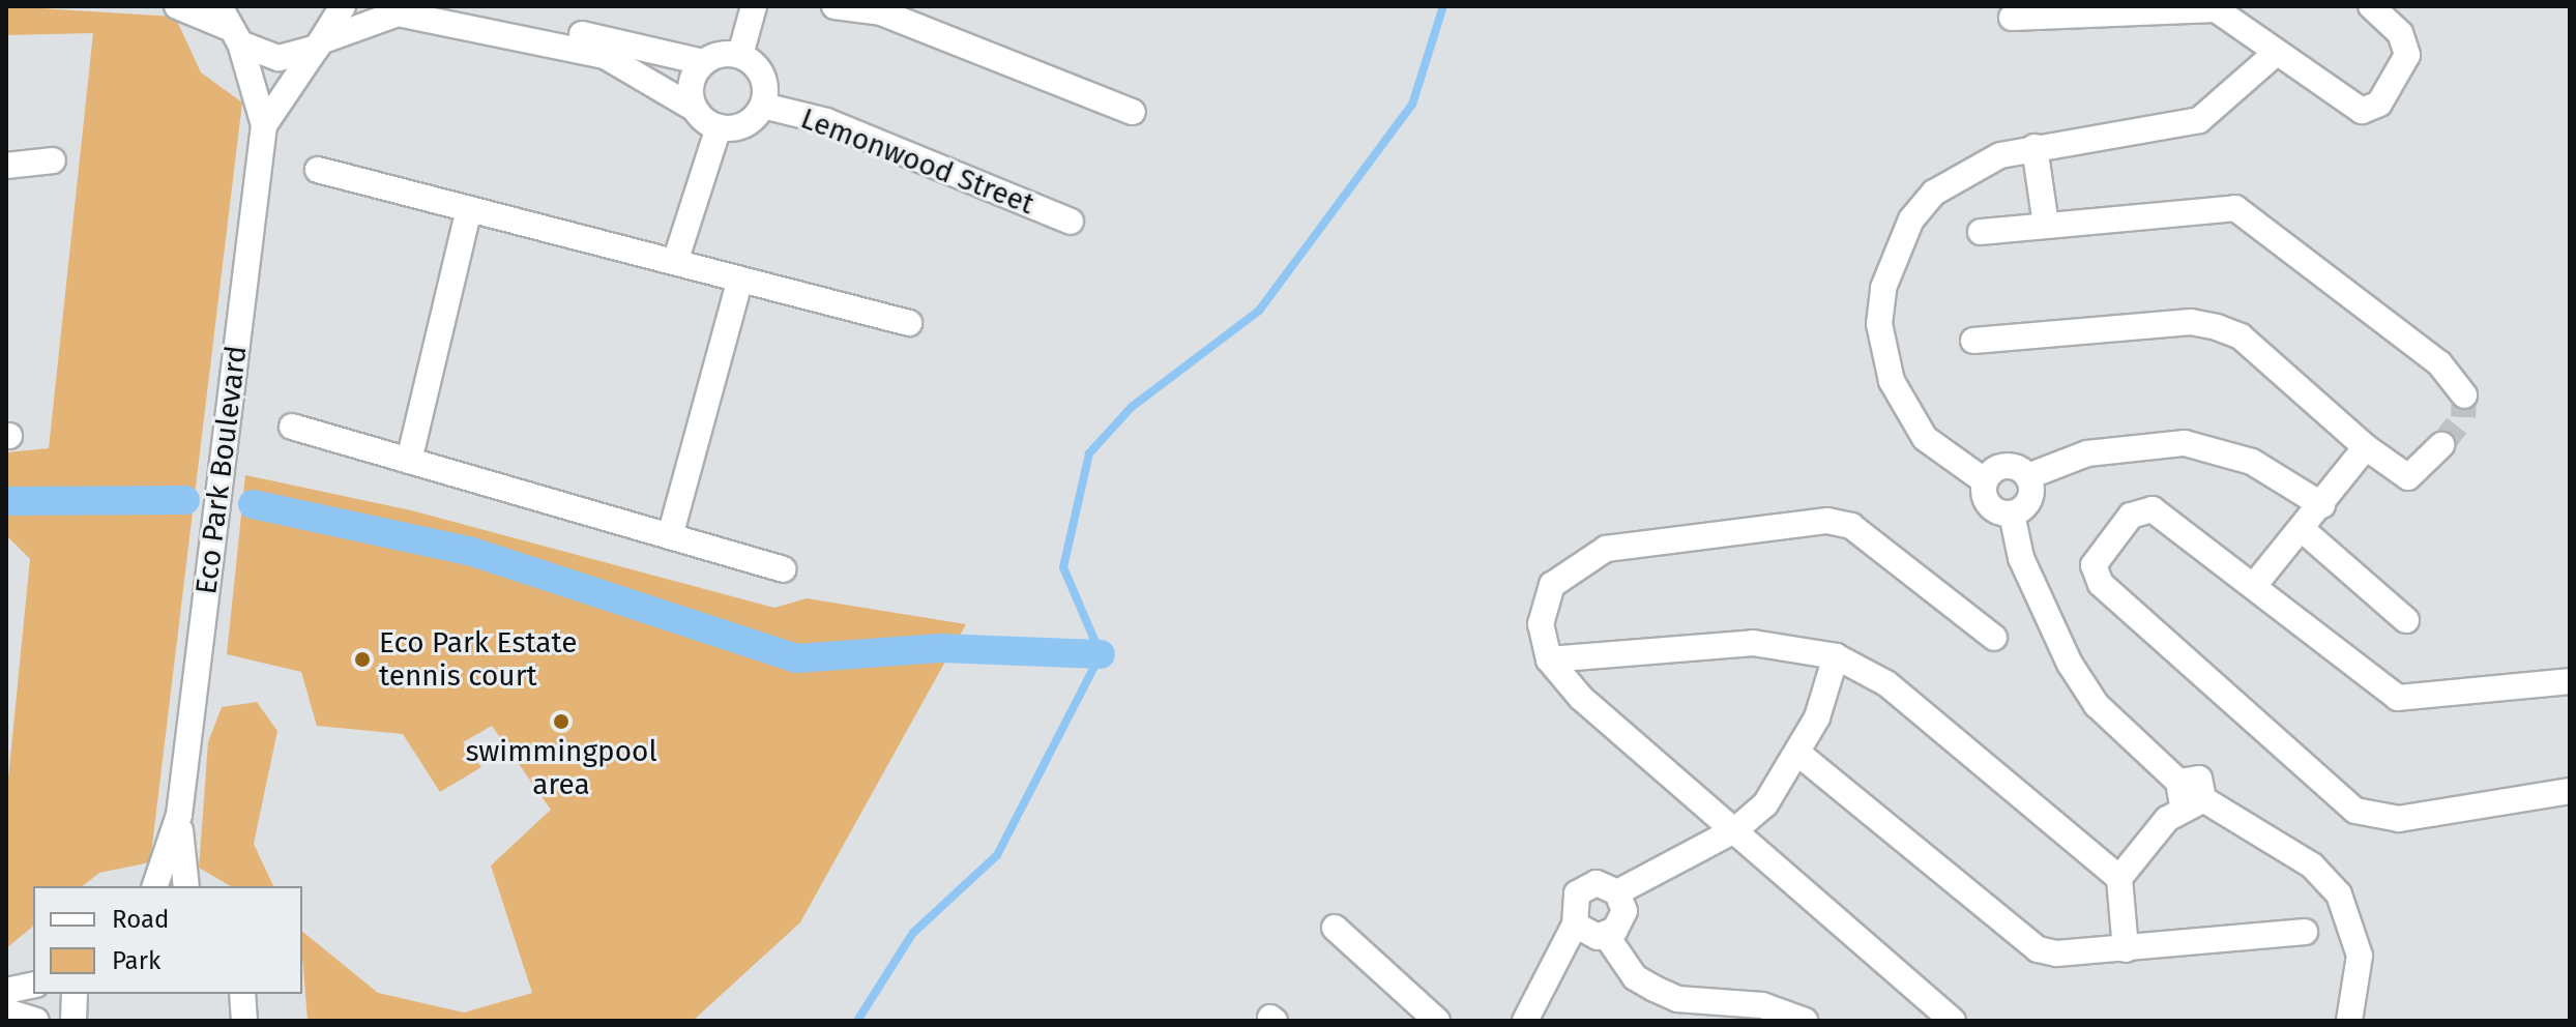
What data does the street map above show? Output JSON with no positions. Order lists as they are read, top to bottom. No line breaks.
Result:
{"streets":{"street":["Lemonwood Street","Eco Park Boulevard"]},"places":["Eco Park Estate tennis court","swimmingpool area"],"legend":["Road","Park"]}
